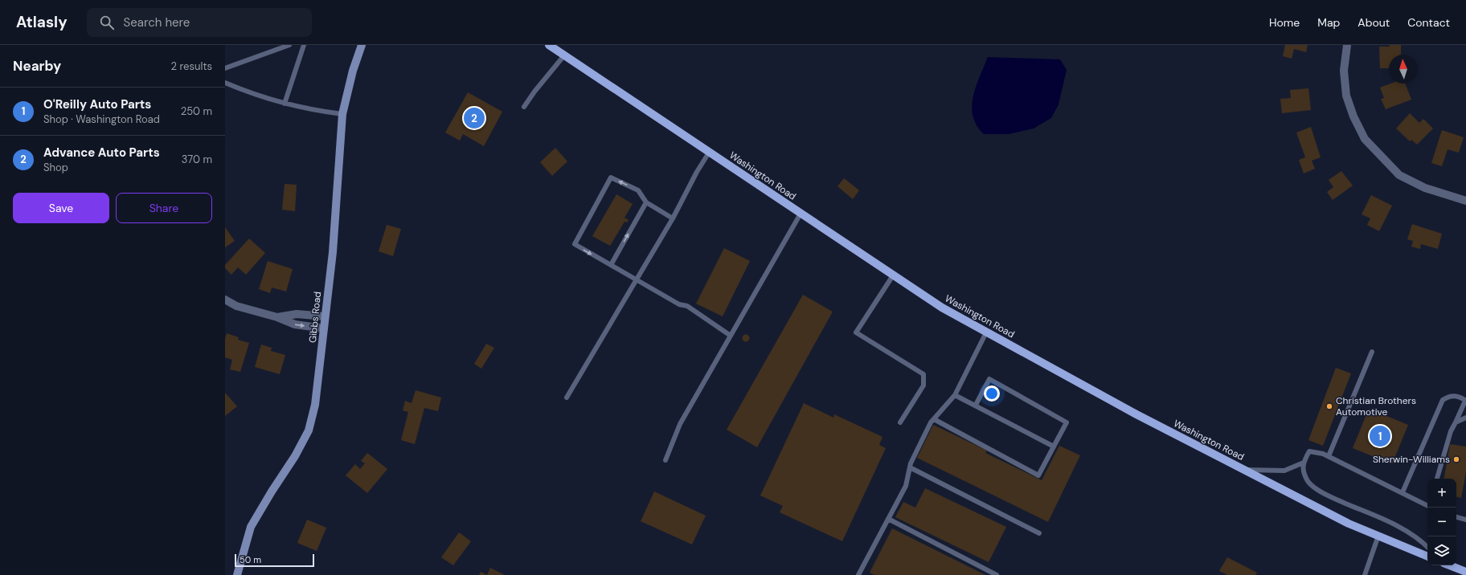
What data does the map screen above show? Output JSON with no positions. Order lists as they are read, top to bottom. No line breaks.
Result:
{"streets":{"main road":["Washington Road"],"street":["Gibbs Road"]},"places":["Christian Brothers Automotive","Sherwin-Williams"],"scale_bar":"50 m","north":"top","page":{"header":"Atlasly","search":"Search here","nav":["Home","Map","About","Contact"],"heading":["Nearby","2 results"],"list":[{"mark":"1","name":"O'Reilly Auto Parts","note":"Shop · Washington Road","value":"250 m"},{"mark":"2","name":"Advance Auto Parts","note":"Shop","value":"370 m"}],"pins":["2","1"],"buttons":["Save","Share"],"map_buttons":["+","−"],"scale":"50 m"}}
